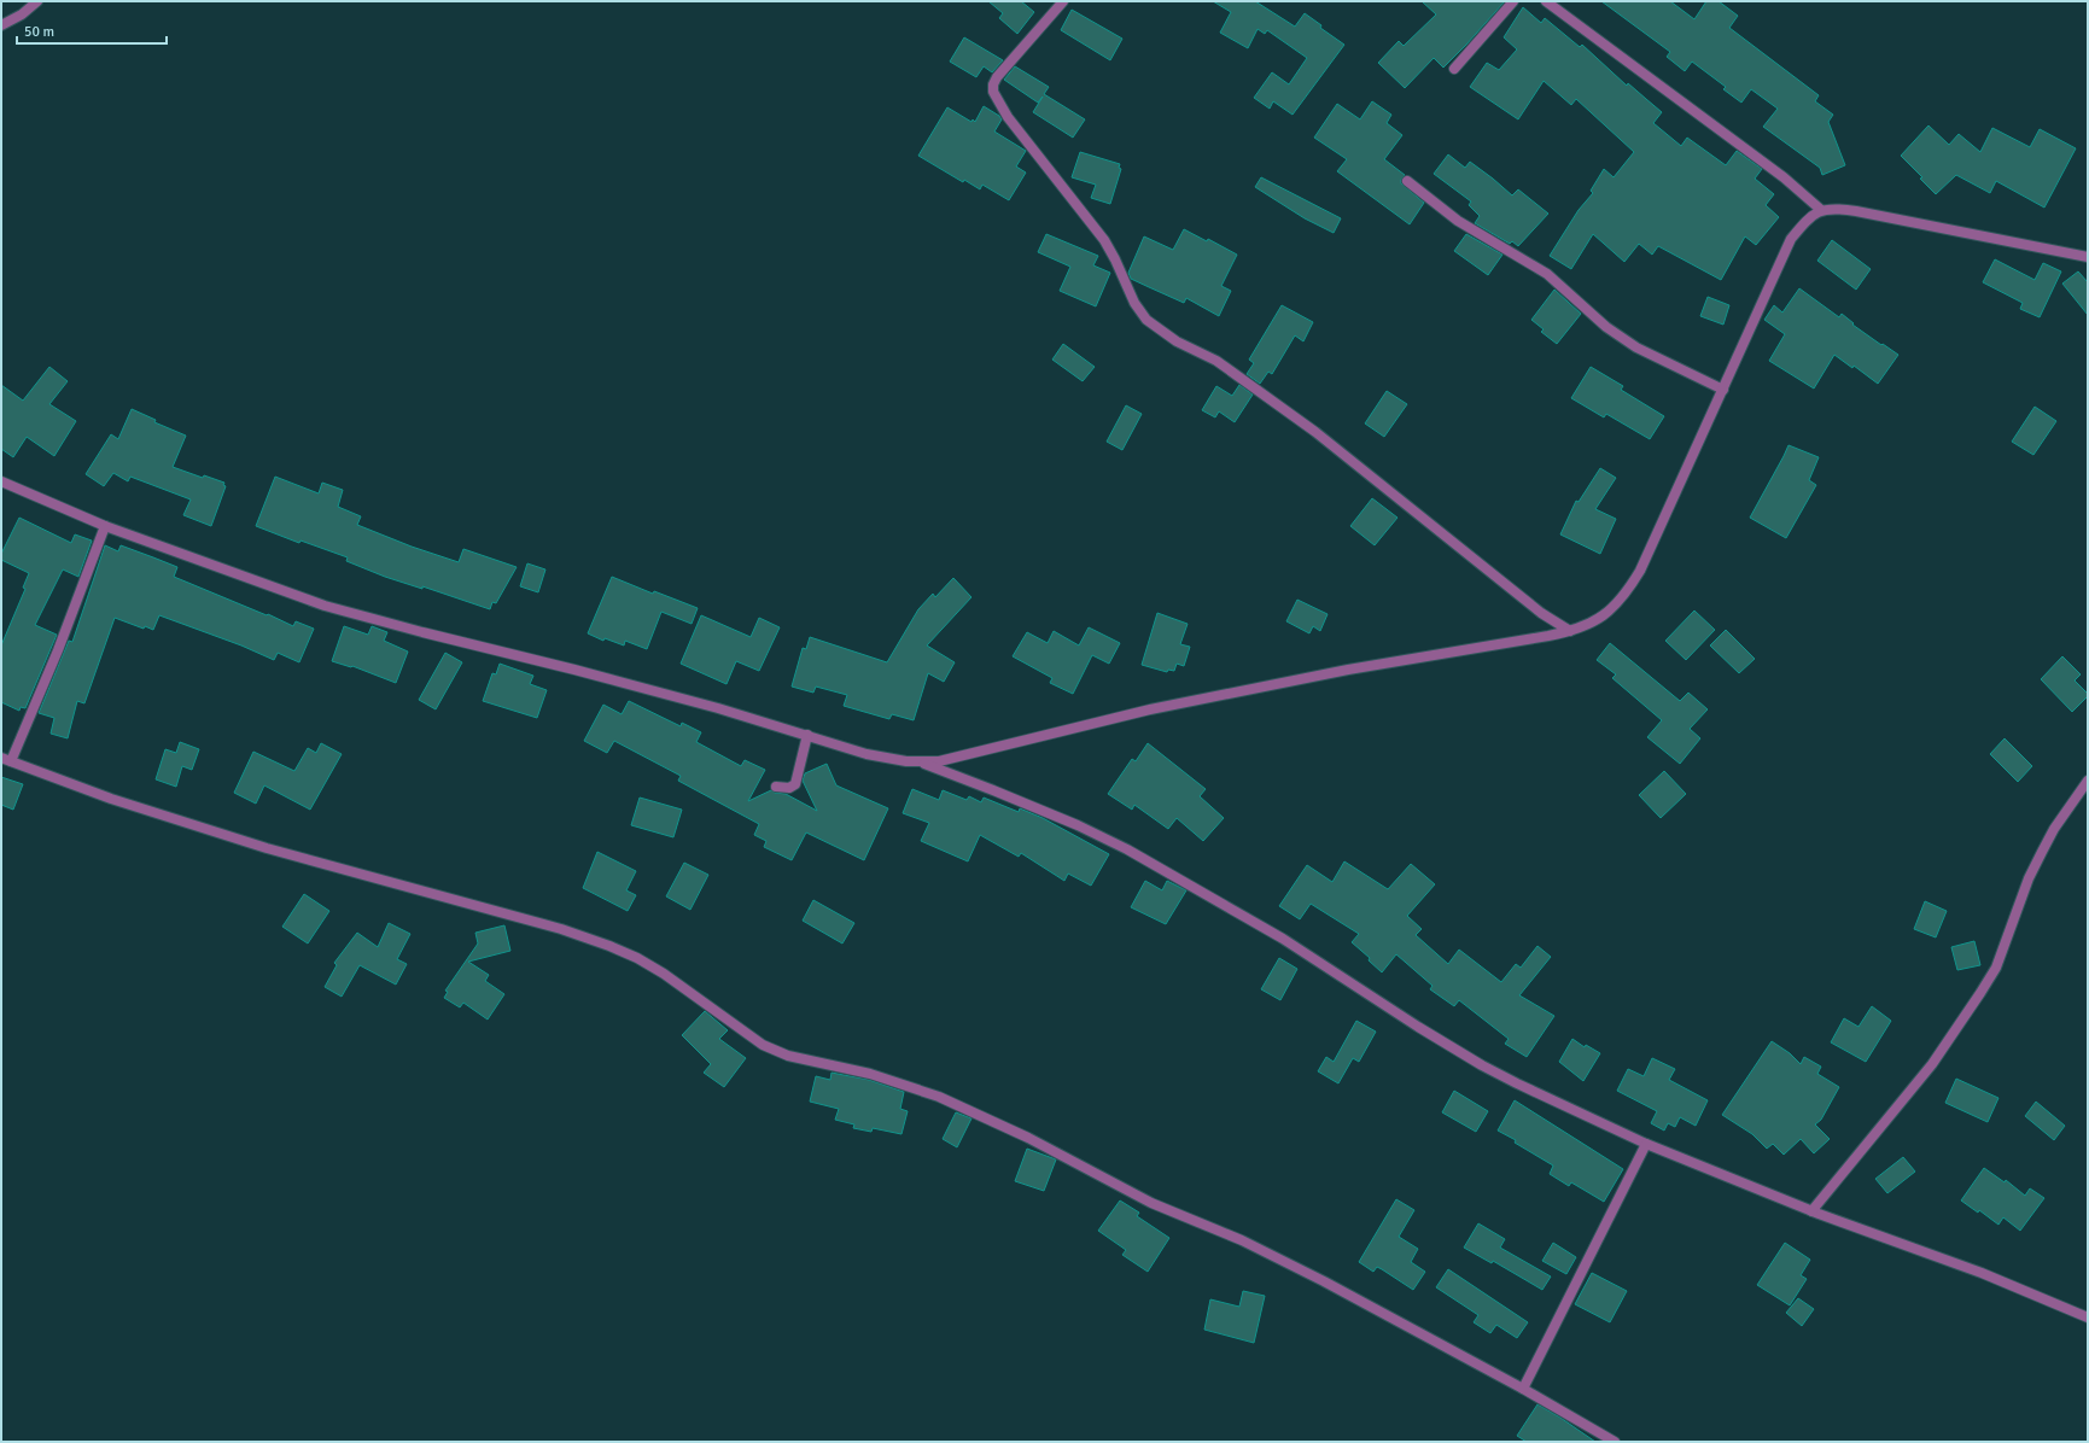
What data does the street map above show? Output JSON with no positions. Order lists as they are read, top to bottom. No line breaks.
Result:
{"scale_bar":"50 m"}
